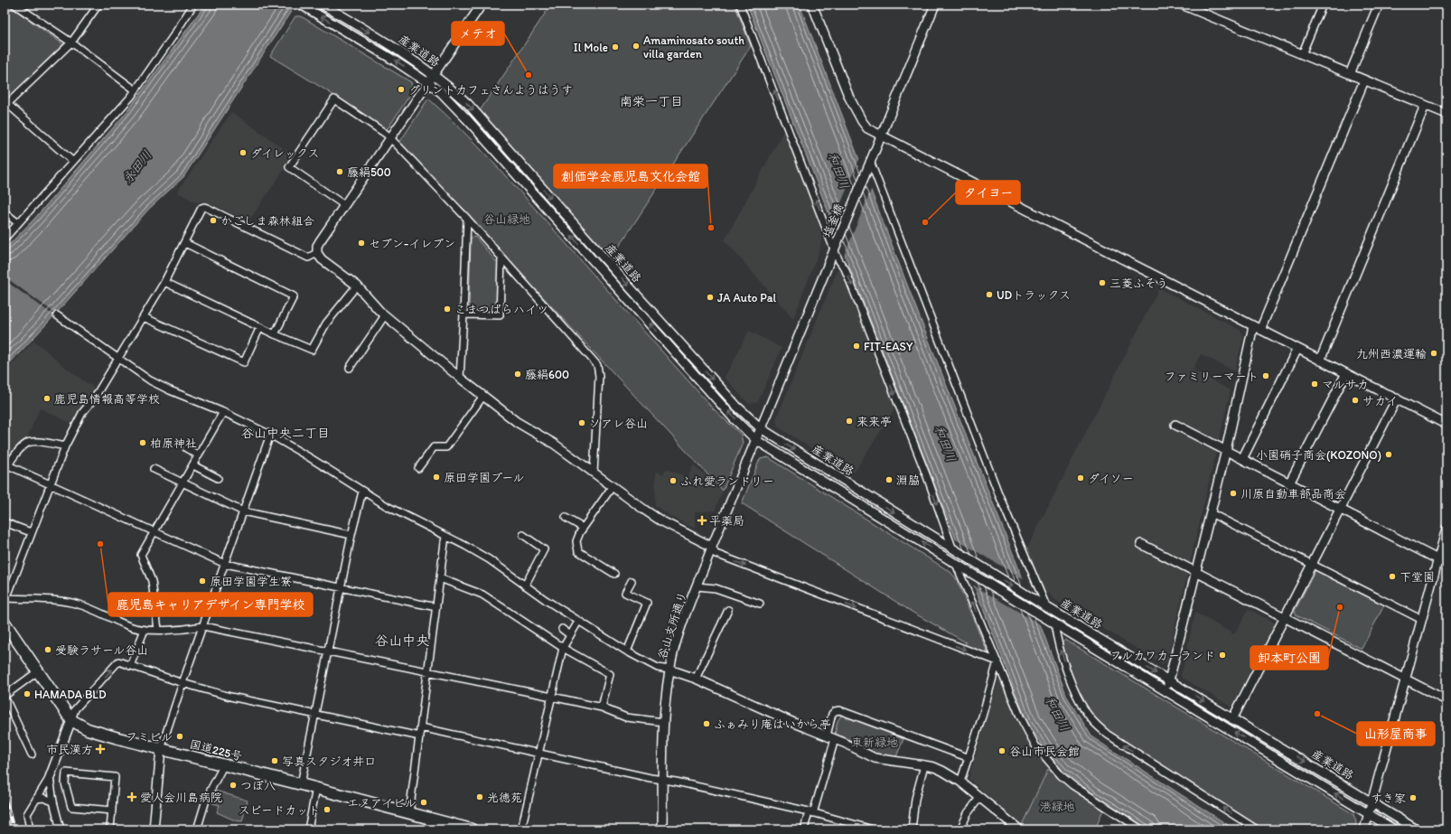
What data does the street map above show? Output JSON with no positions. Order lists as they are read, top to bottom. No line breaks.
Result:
{"streets":{"highway":["国道225号"],"street":["産業道路","塩釜橋","谷山支所通り"]},"crossings":[["産業道路","塩釜橋"],["産業道路","谷山支所通り"],["塩釜橋","谷山支所通り"]],"districts":["南栄一丁目","谷山中央二丁目","谷山中央"],"water":["永田川","和田川"],"parks":["谷山緑地","東新緑地","港緑地"],"places":{"other":["Amaminosato south villa garden","Il Mole","メテオ","グリントカフェさんようはうす","ダイレックス","藤絹500","かごしま森林組合","タイヨー","創価学会鹿児島文化会館","セブン-イレブン","三菱ふそう","UDトラックス","JA Auto Pal","こまつばらハイツ","FIT-EASY","九州西濃運輸","藤絹600","ファミリーマート","マルサカ","鹿児島情報高等学校","サカイ","来来亭","ソアレ谷山","柏原神社","小園硝子商会(KOZONO)","原田学園プール","ダイソー","淵脇","ふれ愛ランドリー","川原自動車部品商会","鹿児島キャリアデザイン専門学校","下堂園","原田学園学生寮","卸本町公園","受験ラサール谷山","フルカワカーランド","HAMADA BLD","山形屋商事","ふぁみり庵はいから亭","フミビル","谷山市民会館","写真スタジオ井口","つぼ八","光徳苑","すき家","エヌアイビル","スピードカット"],"health":["平薬局","市民漢方","愛人会川島病院"]}}
